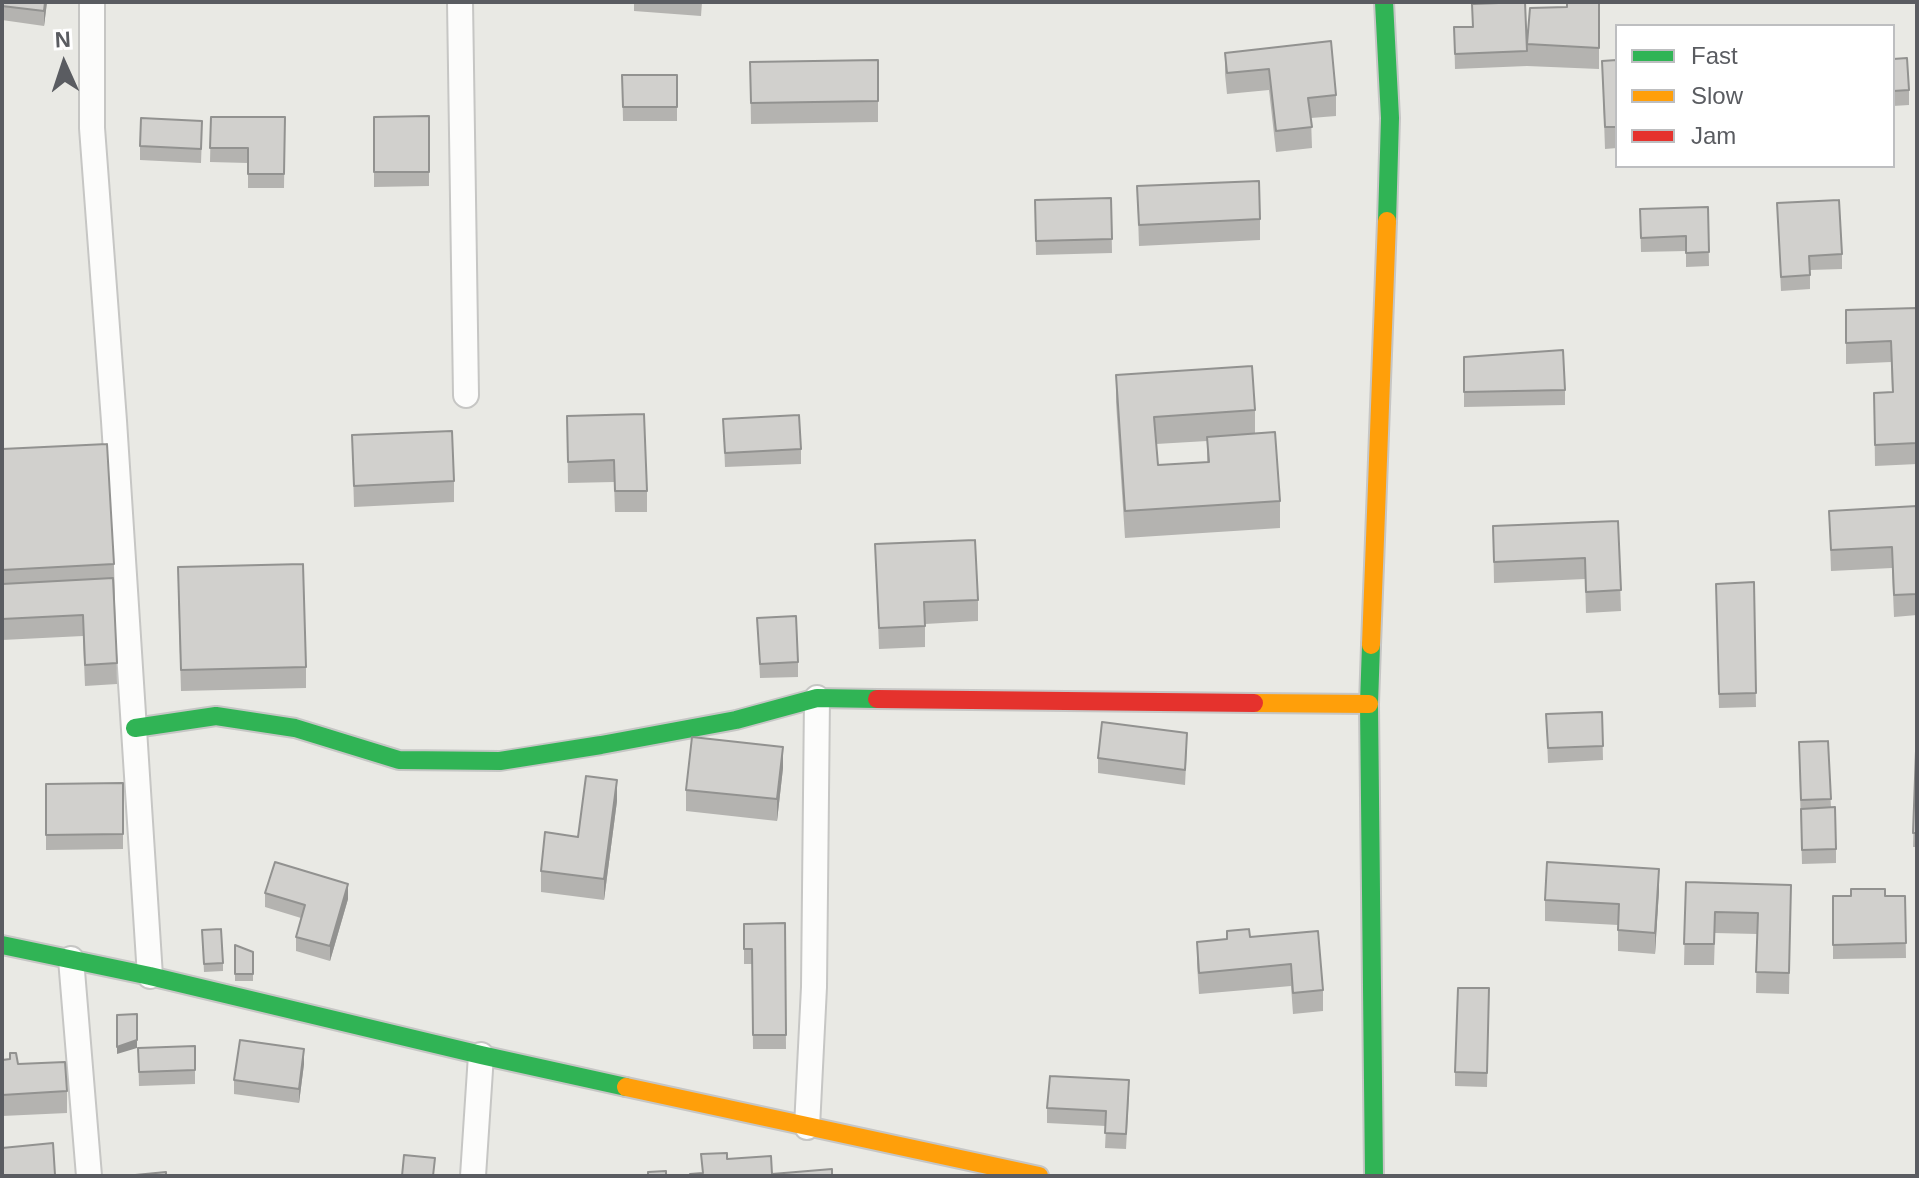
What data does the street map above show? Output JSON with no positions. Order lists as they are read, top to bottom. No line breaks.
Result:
{"legend":["Fast","Slow","Jam"],"north":"top"}
